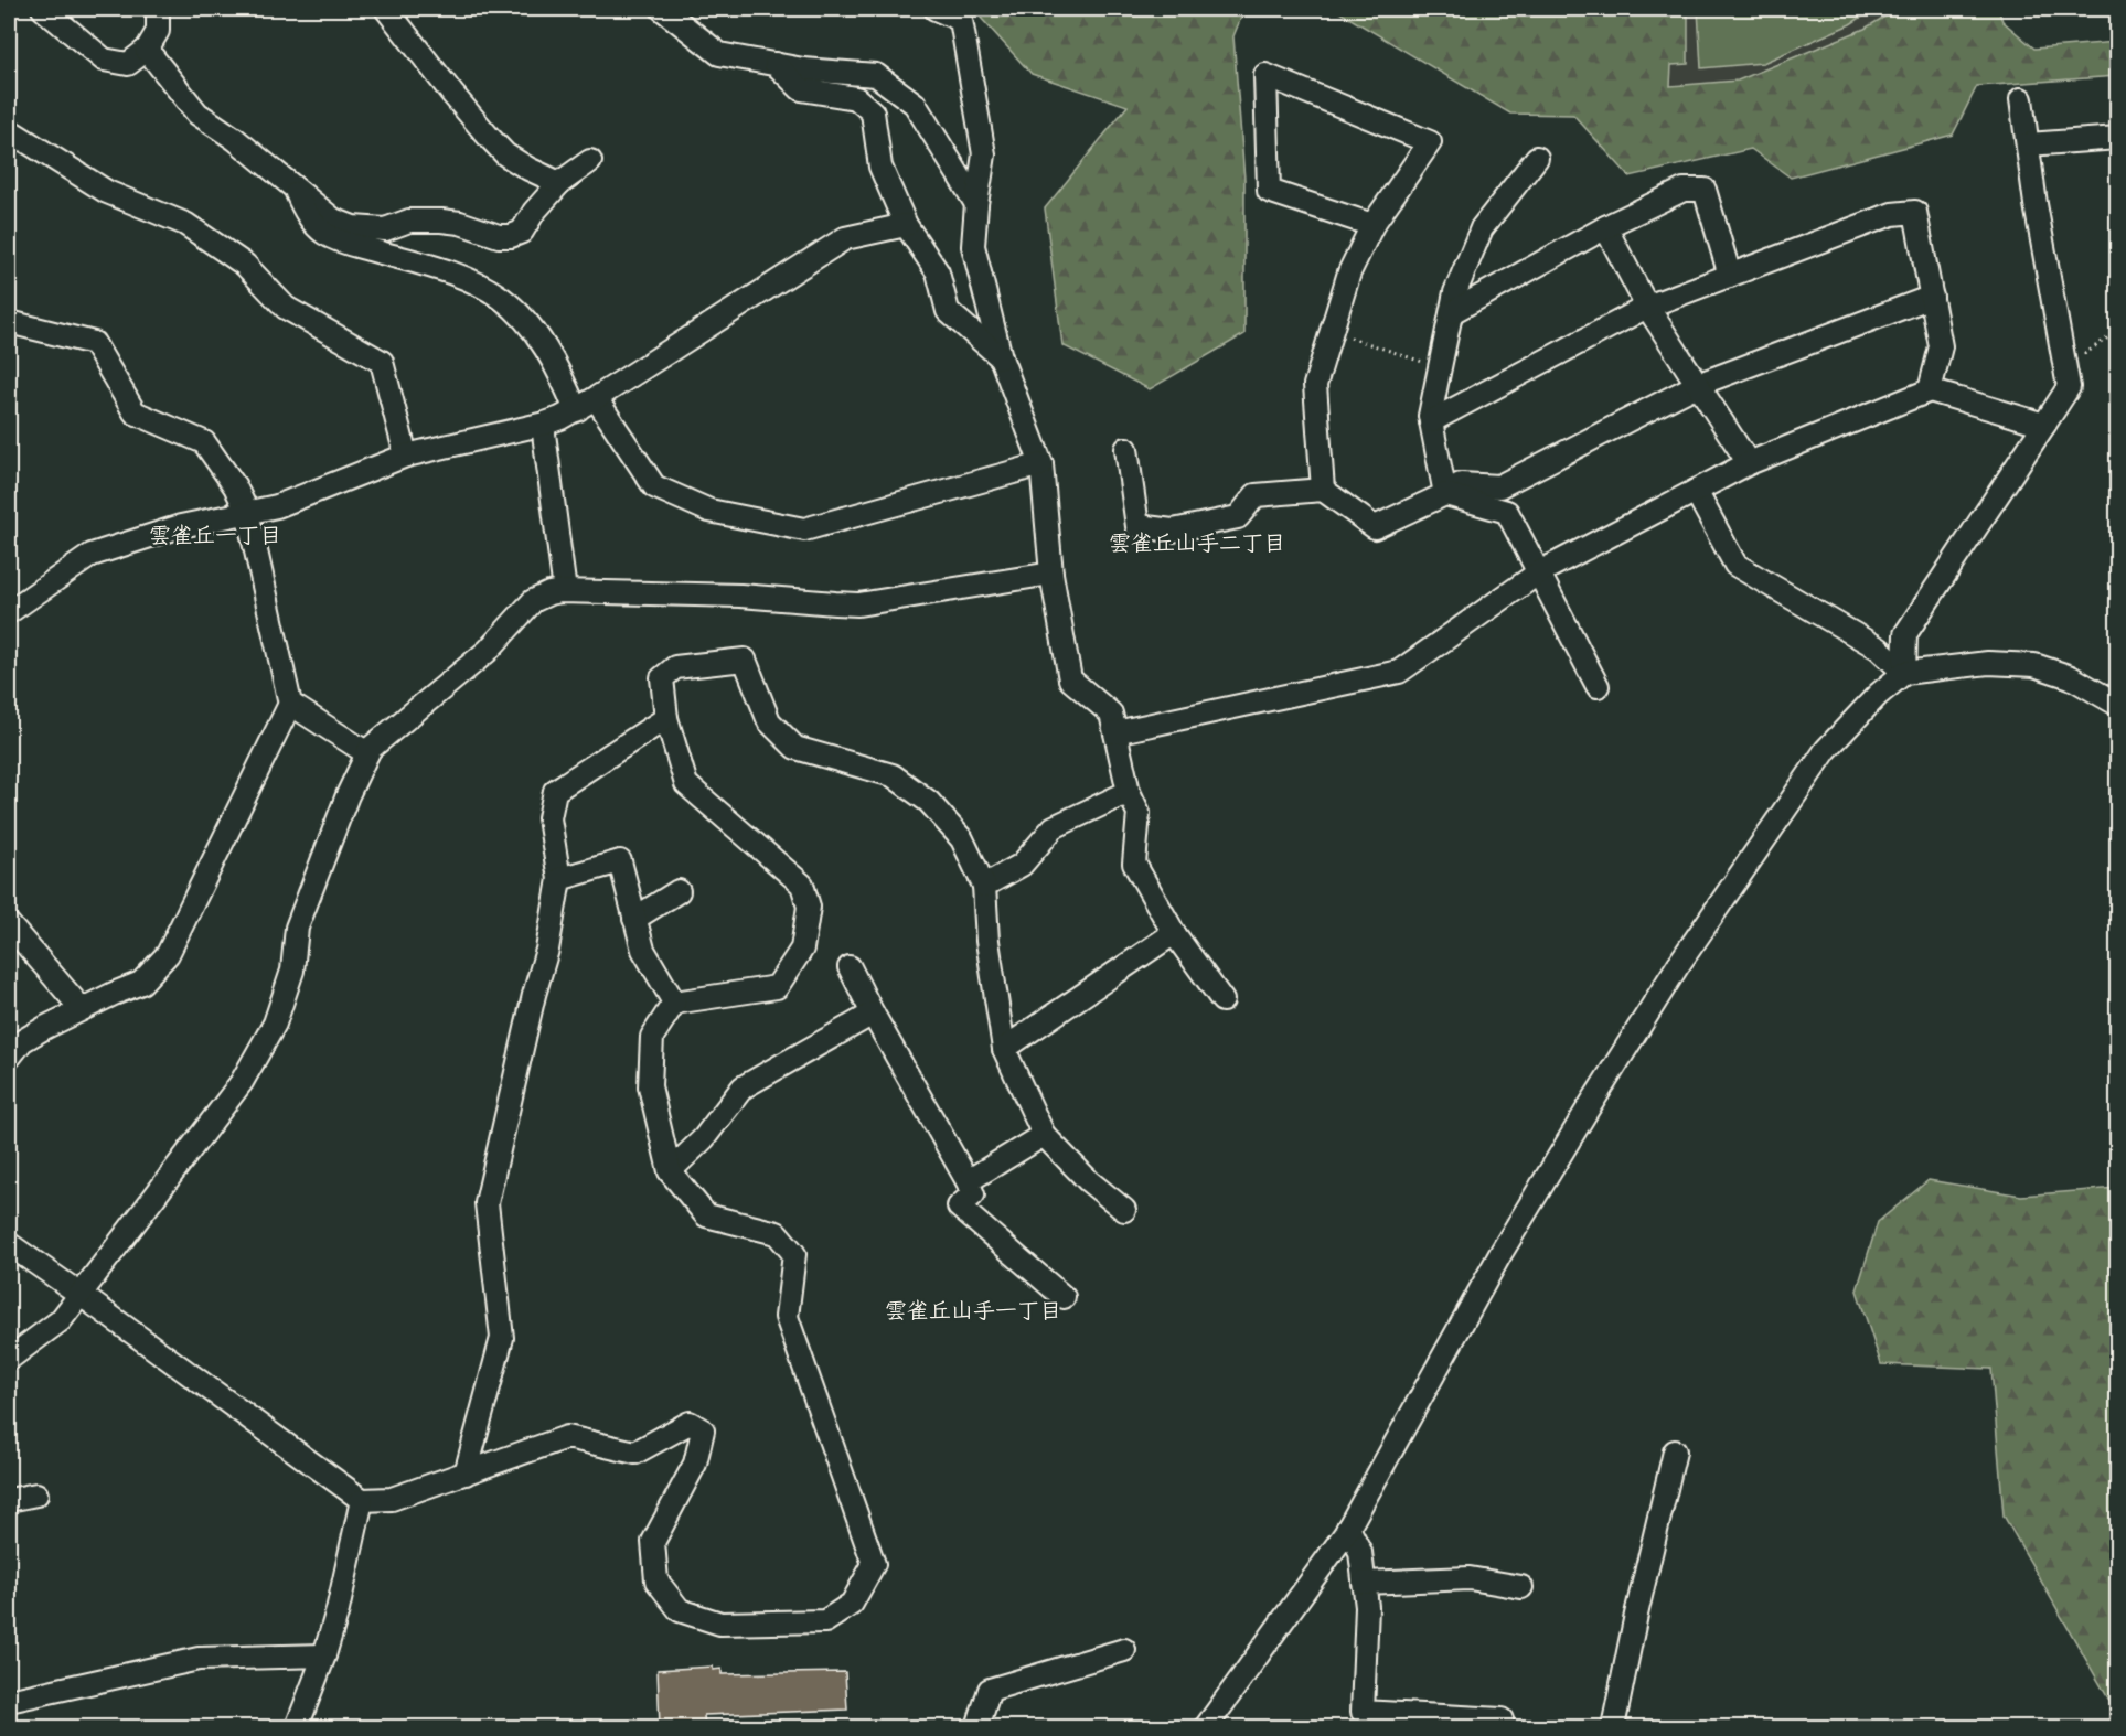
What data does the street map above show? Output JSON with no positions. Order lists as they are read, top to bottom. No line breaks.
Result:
{"districts":["雲雀丘一丁目","雲雀丘山手二丁目","雲雀丘山手一丁目"]}
